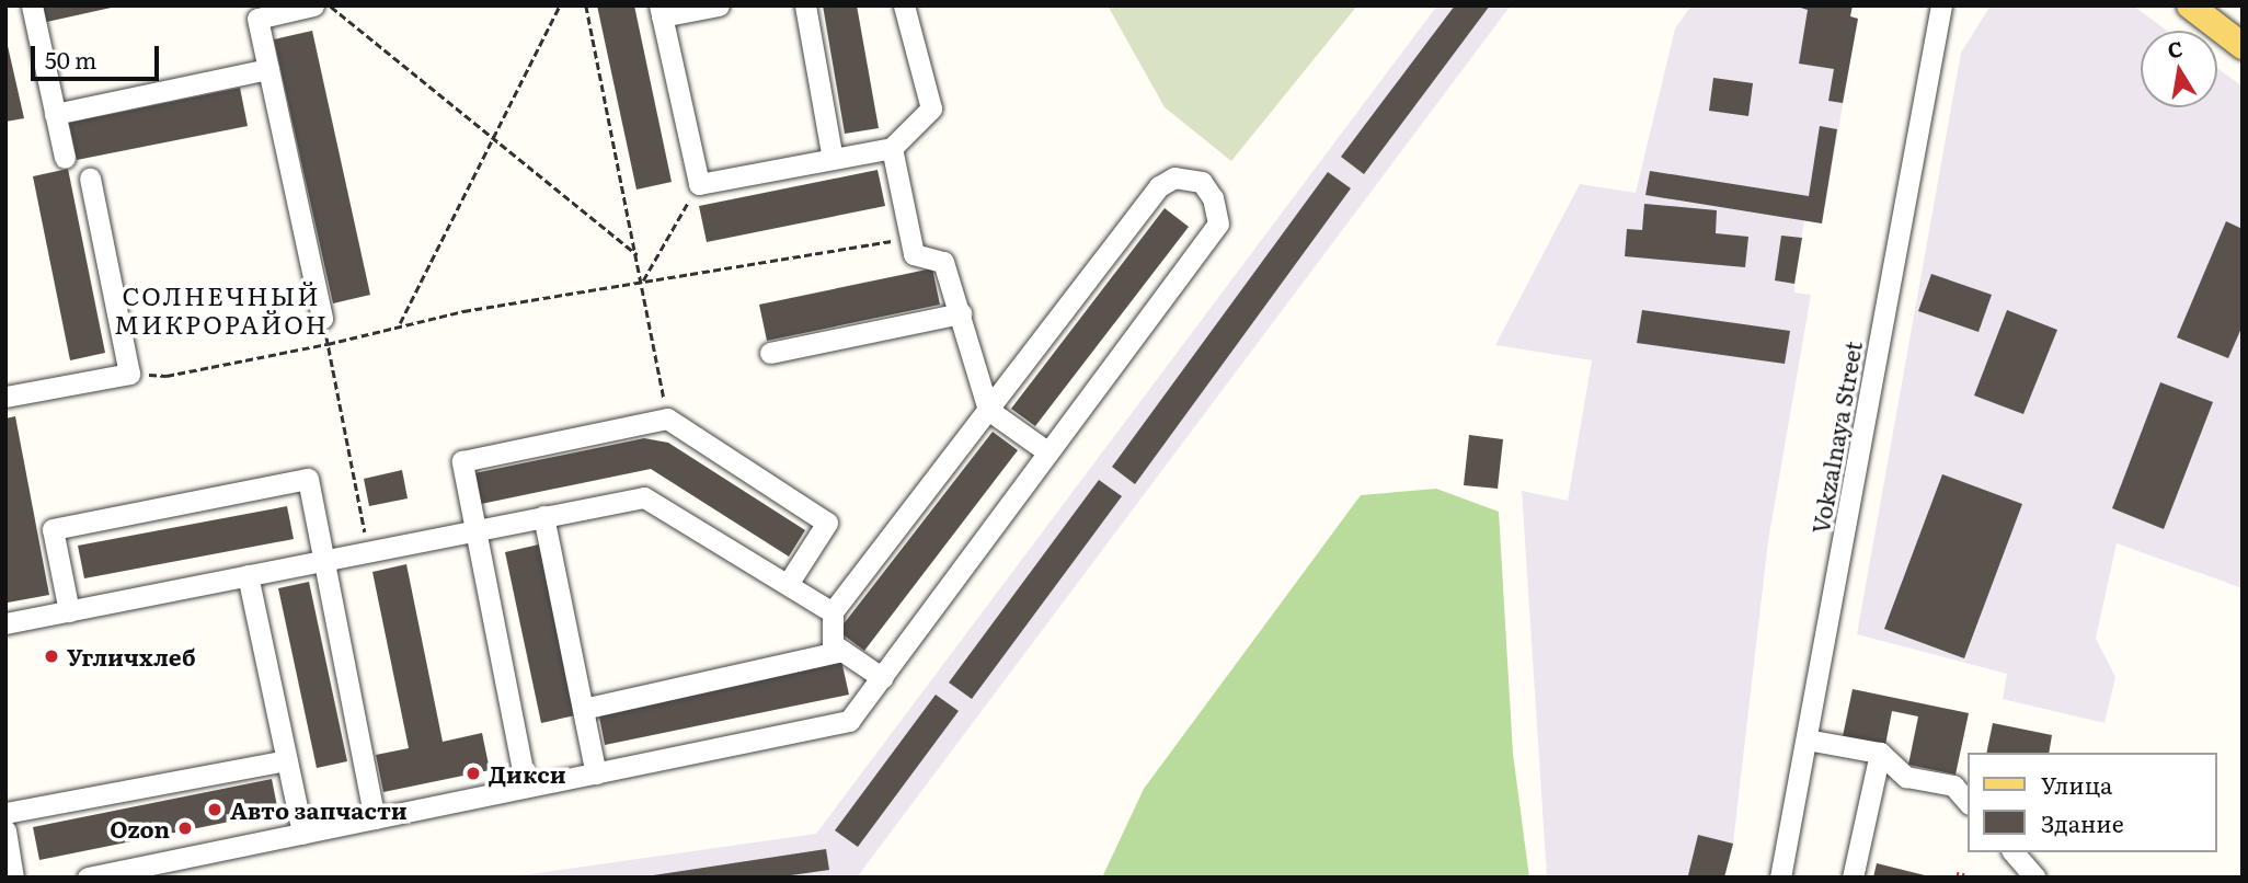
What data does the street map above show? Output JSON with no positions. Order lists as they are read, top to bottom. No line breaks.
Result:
{"streets":{"street":["Vokzalnaya Street"]},"districts":["СОЛНЕЧНЫЙ МИКРОРАЙОН"],"places":["Угличхлеб","Дикси","Авто запчасти","Ozon"],"legend":["Улица","Здание"],"scale_bar":"50 m","north":"top"}
